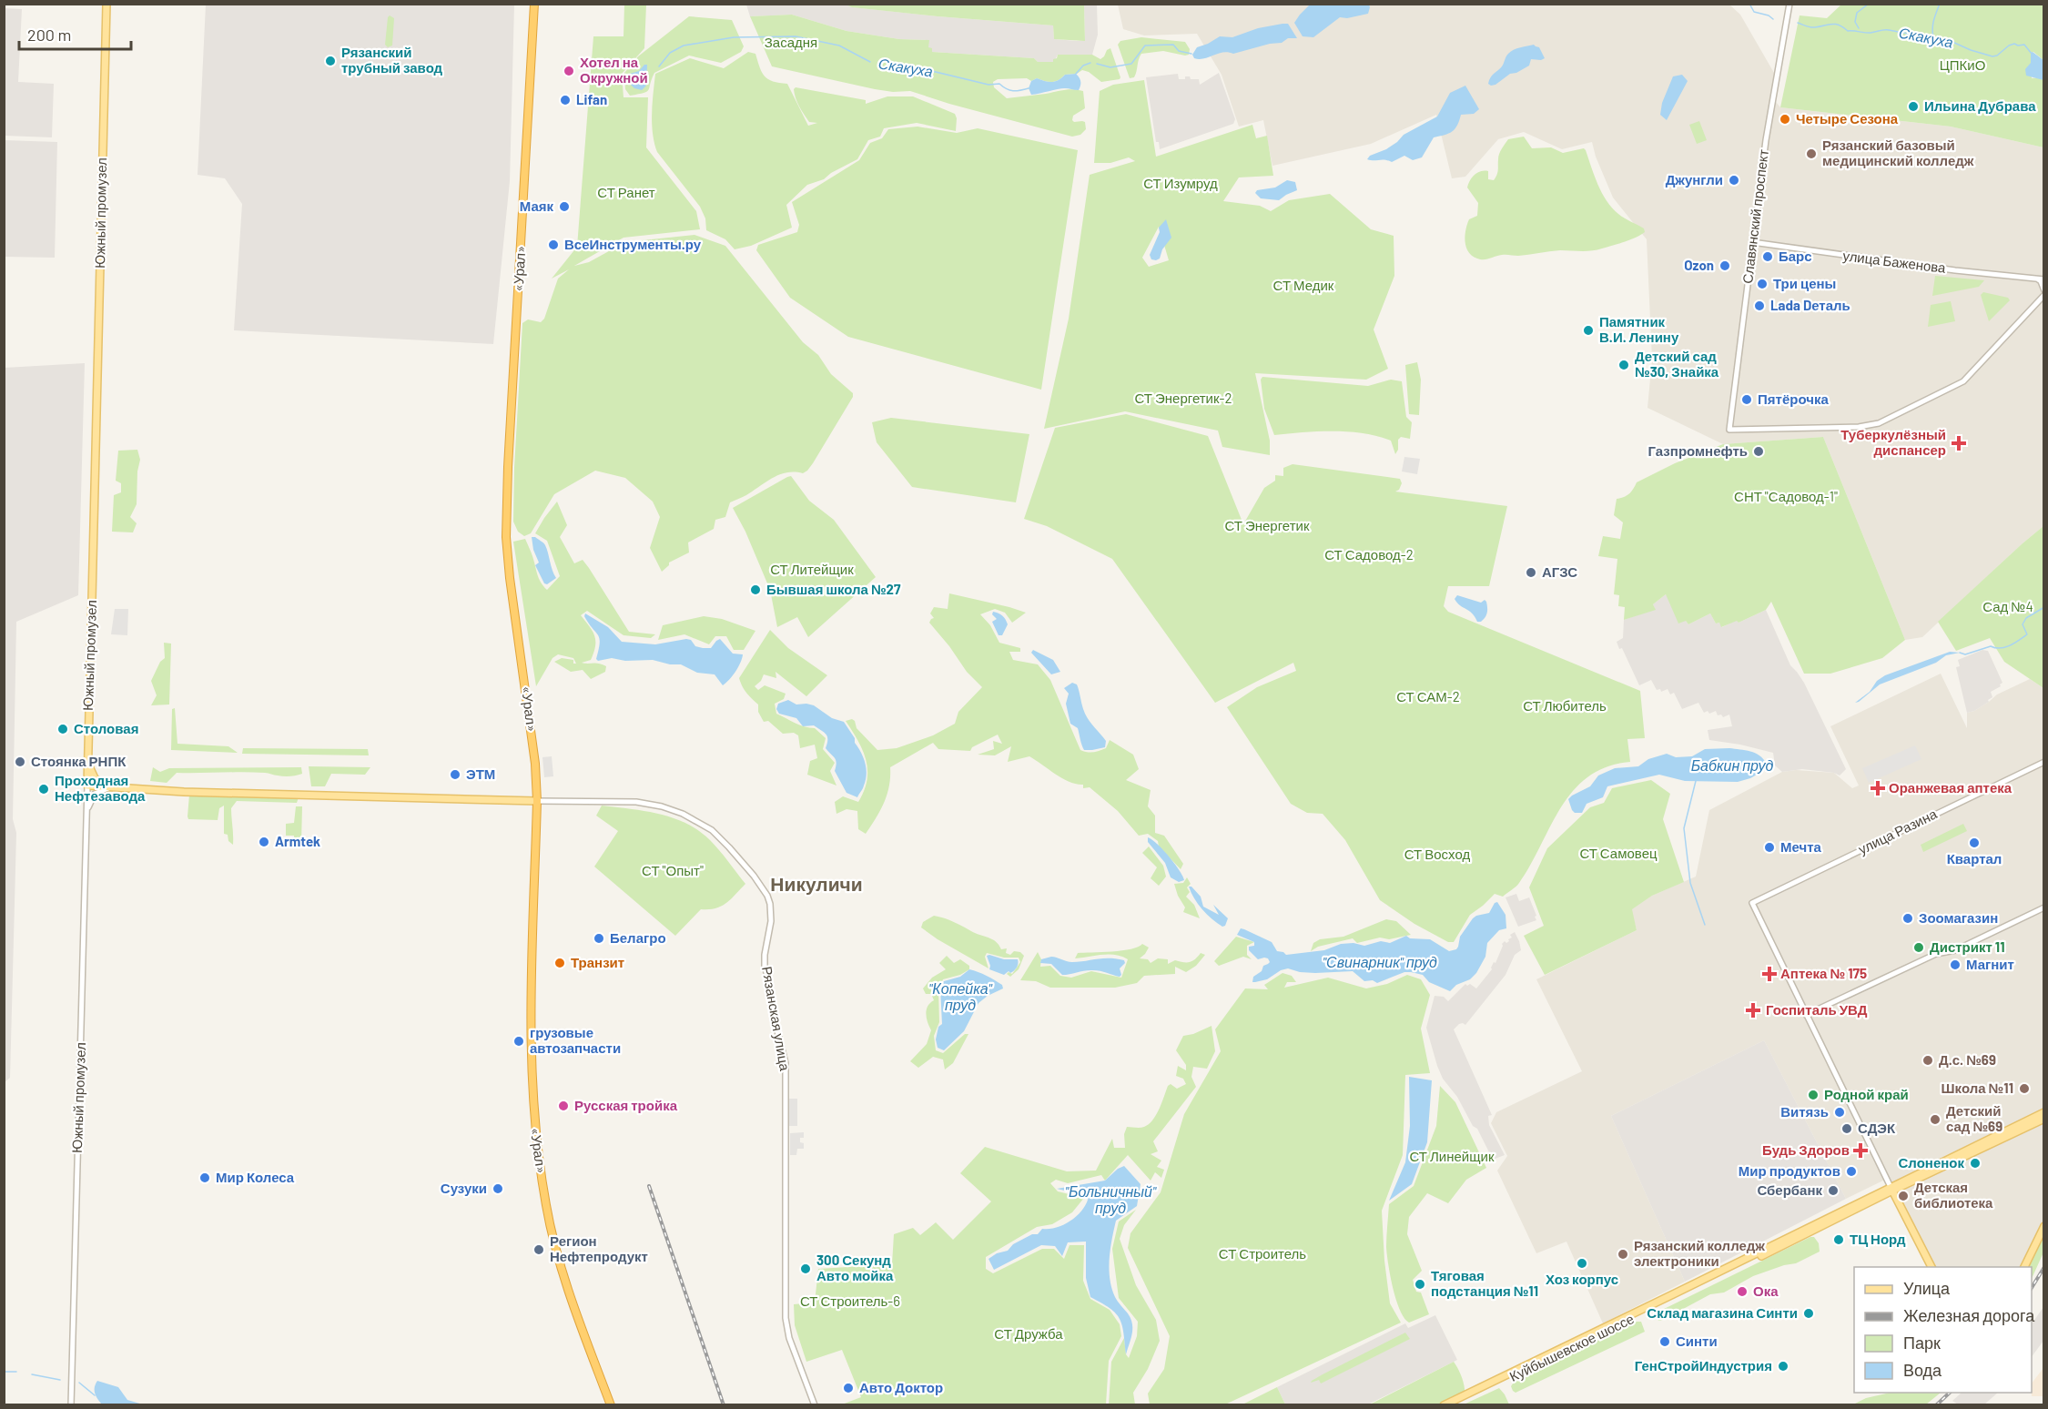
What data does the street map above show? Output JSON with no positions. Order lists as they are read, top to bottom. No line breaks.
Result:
{"streets":{"highway":["«Урал»"],"main road":["Южный промузел","Куйбышевское шоссе"],"street":["Славянский проспект","улица Баженова","улица Разина","Рязанская улица"]},"crossings":[["Славянский проспект","улица Баженова"],["«Урал»","Рязанская улица"]],"districts":["Никуличи"],"water":["Скакуха","Бабкин пруд","\"Свинарник\" пруд","\"Копейка\" пруд","\"Больничный\" пруд"],"parks":["Засадня","ЦПКиО","СТ Изумруд","СТ Ранет","СТ Медик","СТ Энергетик-2","СНТ \"Садовод-1\"","СТ Энергетик","СТ Садовод-2","СТ Литейщик","Сад №4","СТ САМ-2","СТ Любитель","СТ Самовец","СТ Восход","СТ \"Опыт\"","СТ Линейщик","СТ Строитель","СТ Строитель-6","СТ Дружба"],"places":{"other":["Рязанский трубный завод","Хотел на Окружной","Lifan","Ильина Дубрава","Четыре Сезона","Рязанский базовый медицинский колледж","Джунгли","Маяк","ВсеИнструменты.ру","Барс","Ozon","Три цены","Lada Dеталь","Памятник В.И. Ленину","Детский сад №30, Знайка","Пятёрочка","Газпромнефть","АГЗС","Бывшая школа №27","Столовая","Стоянка РНПК","ЭТМ","Проходная Нефтезавода","Armtek","Квартал","Мечта","Зоомагазин","Белагро","Дистрикт 11","Транзит","Магнит","грузовые автозапчасти","Д.с. №69","Школа №11","Родной край","Русская тройка","Витязь","Детский сад №69","СДЭК","Слоненок","Мир продуктов","Мир Колеса","Сузуки","Сбербанк","Детская библиотека","ТЦ Норд","Регион Нефтепродукт","Рязанский колледж электроники","Хоз корпус","300 Секунд Авто мойка","Тяговая подстанция №11","Ока","Склад магазина Синти","Синти","ГенСтройИндустрия","Авто Доктор"],"health":["Туберкулёзный диспансер","Оранжевая аптека","Аптека № 175","Госпиталь УВД","Будь Здоров"]},"legend":["Улица","Железная дорога","Парк","Вода"],"scale_bar":"200 m"}
